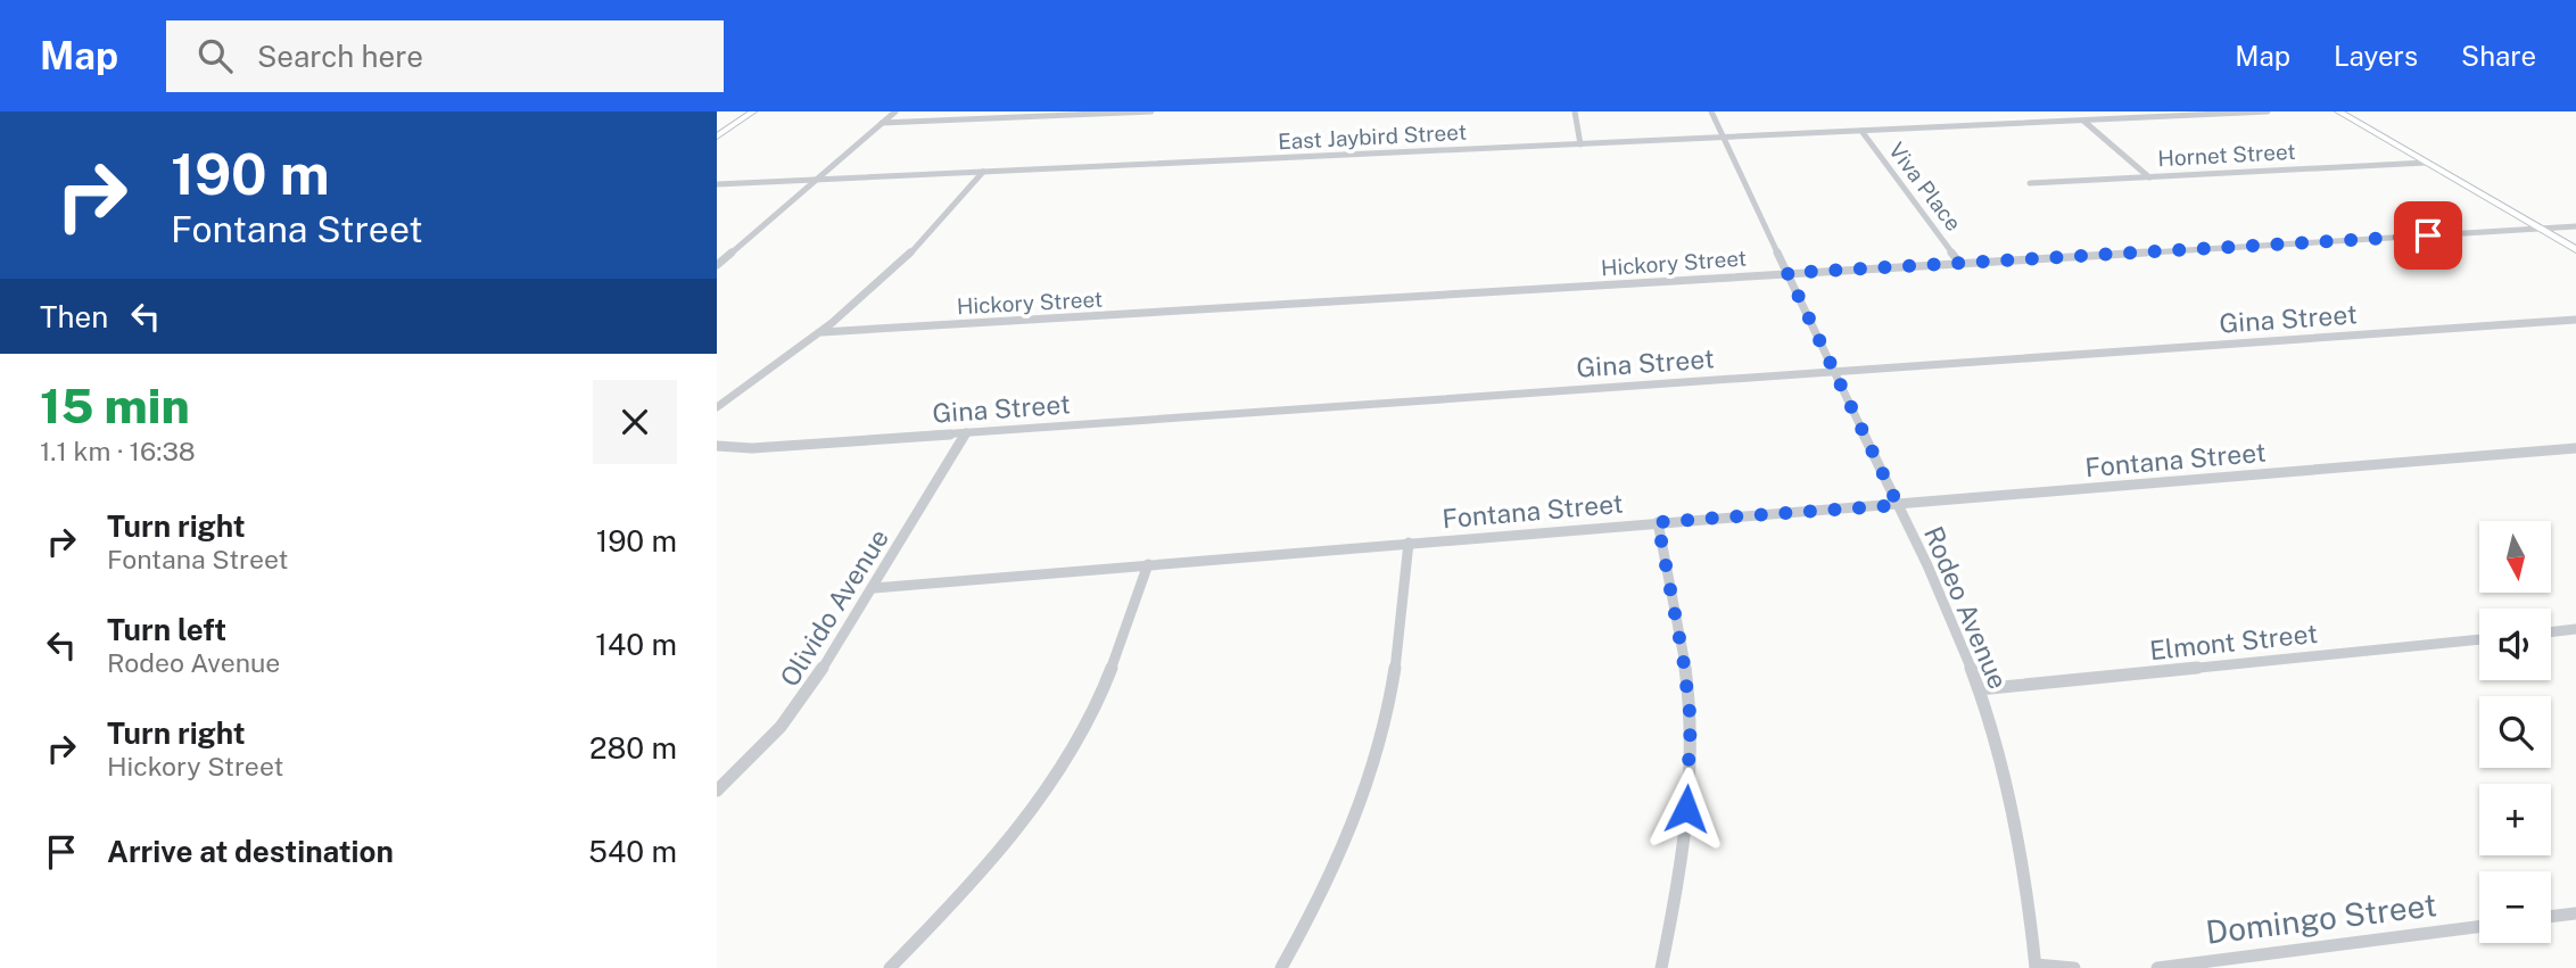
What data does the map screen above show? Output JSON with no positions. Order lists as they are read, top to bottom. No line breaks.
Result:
{"streets":{"street":["East Jaybird Street","Hornet Street","Viva Place","Hickory Street","Gina Street","Fontana Street","Olivido Avenue","Rodeo Avenue","Elmont Street","Domingo Street"]},"crossings":[["East Jaybird Street","Viva Place"],["East Jaybird Street","Rodeo Avenue"],["Viva Place","Hickory Street"],["Hickory Street","Rodeo Avenue"],["Gina Street","Olivido Avenue"],["Gina Street","Rodeo Avenue"],["Fontana Street","Olivido Avenue"],["Fontana Street","Rodeo Avenue"],["Rodeo Avenue","Elmont Street"]],"north":"bottom","page":{"header":"Map","search":"Search here","nav":["Map","Layers","Share"],"turn":["190 m","Fontana Street"],"then":"Then","heading":["15 min","1.1 km · 16:38"],"list":[{"name":"Turn right","note":"Fontana Street","value":"190 m"},{"name":"Turn left","note":"Rodeo Avenue","value":"140 m"},{"name":"Turn right","note":"Hickory Street","value":"280 m"},{"name":"Arrive at destination","value":"540 m"}],"map_buttons":["+","−"]}}
